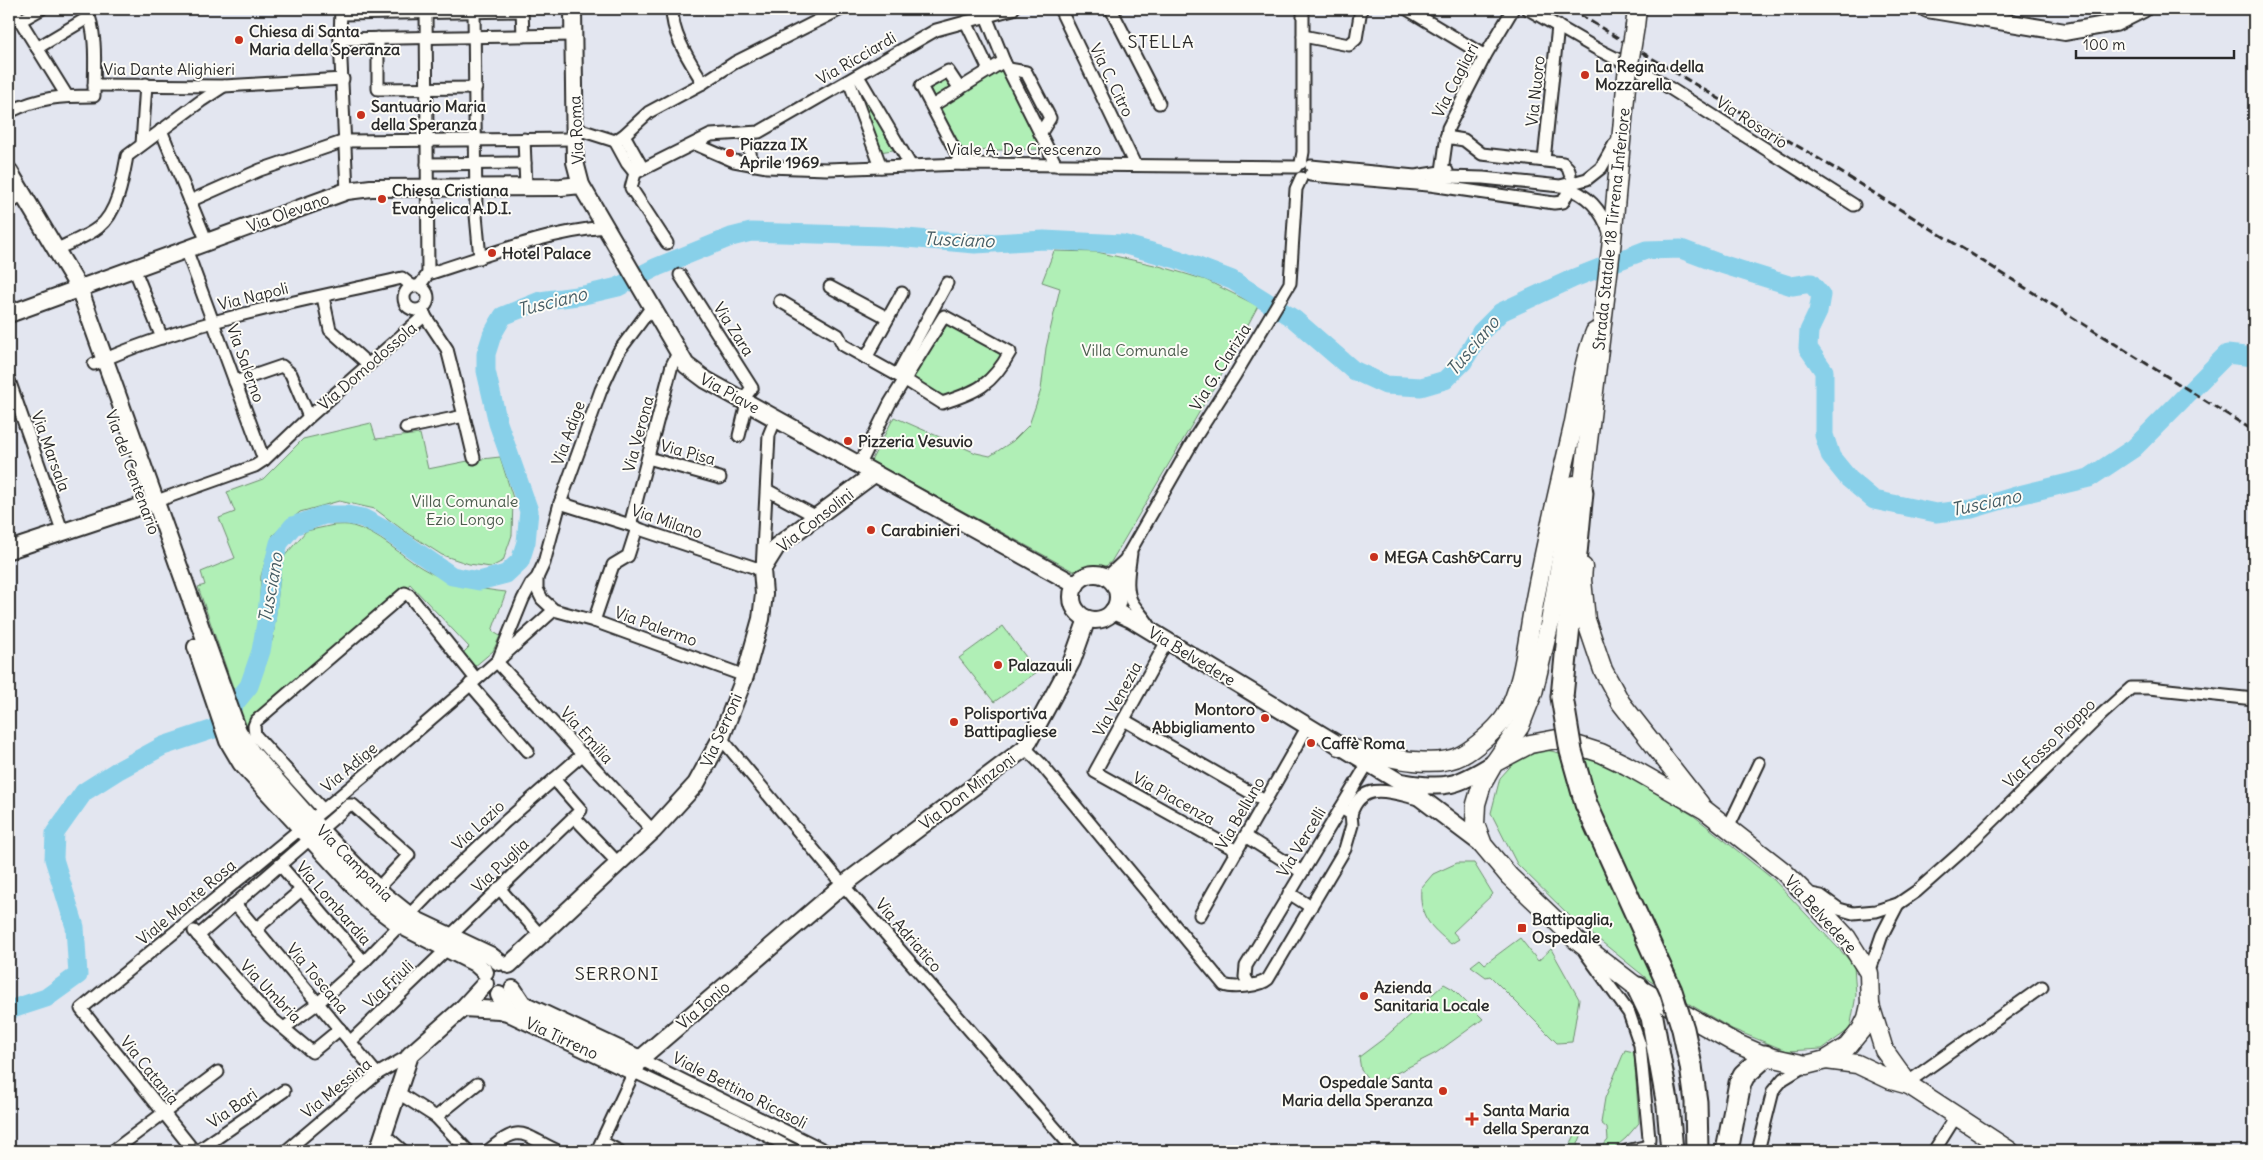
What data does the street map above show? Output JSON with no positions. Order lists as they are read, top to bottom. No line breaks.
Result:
{"streets":{"main road":["Strada Statale 18 Tirrena Inferiore","Via Belvedere"],"street":["Via Ricciardi","Via Dante Alighieri","Via C. Citro","Via Cagliari","Via Nuoro","Via Rosario","Via Roma","Viale A. De Crescenzo","Via Olevano","Via Napoli","Via Zara","Via Salerno","Via Domodossola","Via G. Clarizia","Via Piave","Via Adige","Via Verona","Via Marsala","Via Pisa","Via del Centenario","Via Consolini","Via Milano","Via Palermo","Via Venezia","Via Serroni","Via Emilia","Via Fosso Pioppo","Via Don Minzoni","Via Piacenza","Via Belluno","Via Lazio","Via Vercelli","Via Campania","Via Puglia","Viale Monte Rosa","Via Lombardia","Via Adriatico","Via Toscana","Via Friuli","Via Umbria","Via Ionio","Via Tirreno","Via Catania","Via Messina","Viale Bettino Ricasoli","Via Bari"]},"crossings":[["Via Ricciardi","Viale A. De Crescenzo"],["Via C. Citro","Viale A. De Crescenzo"],["Via Cagliari","Viale A. De Crescenzo"],["Via Nuoro","Via Rosario"],["Via Roma","Via Olevano"],["Via Roma","Via Piave"],["Viale A. De Crescenzo","Strada Statale 18 Tirrena Inferiore"],["Viale A. De Crescenzo","Via G. Clarizia"],["Via Olevano","Via Salerno"],["Via Olevano","Via del Centenario"],["Strada Statale 18 Tirrena Inferiore","Via Belvedere"],["Via Napoli","Via Salerno"],["Via Napoli","Via Domodossola"],["Via Napoli","Via del Centenario"],["Via Zara","Via Piave"],["Via Salerno","Via Domodossola"],["Via Domodossola","Via Marsala"],["Via Domodossola","Via del Centenario"],["Via G. Clarizia","Via Belvedere"],["Via G. Clarizia","Via Don Minzoni"],["Via Piave","Via Adige"],["Via Piave","Via Verona"],["Via Piave","Via Consolini"],["Via Piave","Via Serroni"],["Via Adige","Via Milano"],["Via Adige","Via Palermo"],["Via Adige","Via Emilia"],["Via Adige","Via Campania"],["Via Adige","Viale Monte Rosa"],["Via Verona","Via Pisa"],["Via Verona","Via Milano"],["Via Verona","Via Palermo"],["Via del Centenario","Via Campania"],["Via Consolini","Via Milano"],["Via Consolini","Via Serroni"],["Via Milano","Via Serroni"],["Via Palermo","Via Serroni"],["Via Belvedere","Via Venezia"],["Via Belvedere","Via Don Minzoni"],["Via Belvedere","Via Belluno"],["Via Belvedere","Via Vercelli"],["Via Venezia","Via Piacenza"],["Via Serroni","Via Emilia"],["Via Serroni","Via Campania"],["Via Serroni","Via Adriatico"],["Via Serroni","Via Tirreno"],["Via Emilia","Via Lazio"],["Via Don Minzoni","Via Adriatico"],["Via Don Minzoni","Via Ionio"],["Via Piacenza","Via Belluno"],["Via Lazio","Via Campania"],["Via Lazio","Via Lombardia"],["Via Lazio","Via Toscana"],["Via Lazio","Via Umbria"],["Via Campania","Via Puglia"],["Via Campania","Viale Monte Rosa"],["Via Campania","Via Friuli"],["Via Campania","Via Tirreno"],["Via Puglia","Via Friuli"],["Viale Monte Rosa","Via Umbria"],["Viale Monte Rosa","Via Catania"],["Via Adriatico","Via Ionio"],["Via Toscana","Via Friuli"],["Via Toscana","Via Umbria"],["Via Toscana","Via Messina"],["Via Ionio","Via Tirreno"],["Via Ionio","Viale Bettino Ricasoli"],["Via Tirreno","Viale Bettino Ricasoli"]],"districts":["STELLA","SERRONI"],"water":["Tusciano"],"parks":["Villa Comunale","Villa Comunale Ezio Longo"],"places":{"other":["Chiesa di Santa Maria della Speranza","La Regina della Mozzarella","Santuario Maria della Speranza","Piazza IX Aprile 1969","Chiesa Cristiana Evangelica A.D.I.","Hotel Palace","Pizzeria Vesuvio","Carabinieri","MEGA Cash&Carry","Palazauli","Montoro Abbigliamento","Polisportiva Battipagliese","Caffè Roma","Azienda Sanitaria Locale","Ospedale Santa Maria della Speranza"],"transit":["Battipaglia, Ospedale"],"health":["Santa Maria della Speranza"]},"scale_bar":"100 m"}
